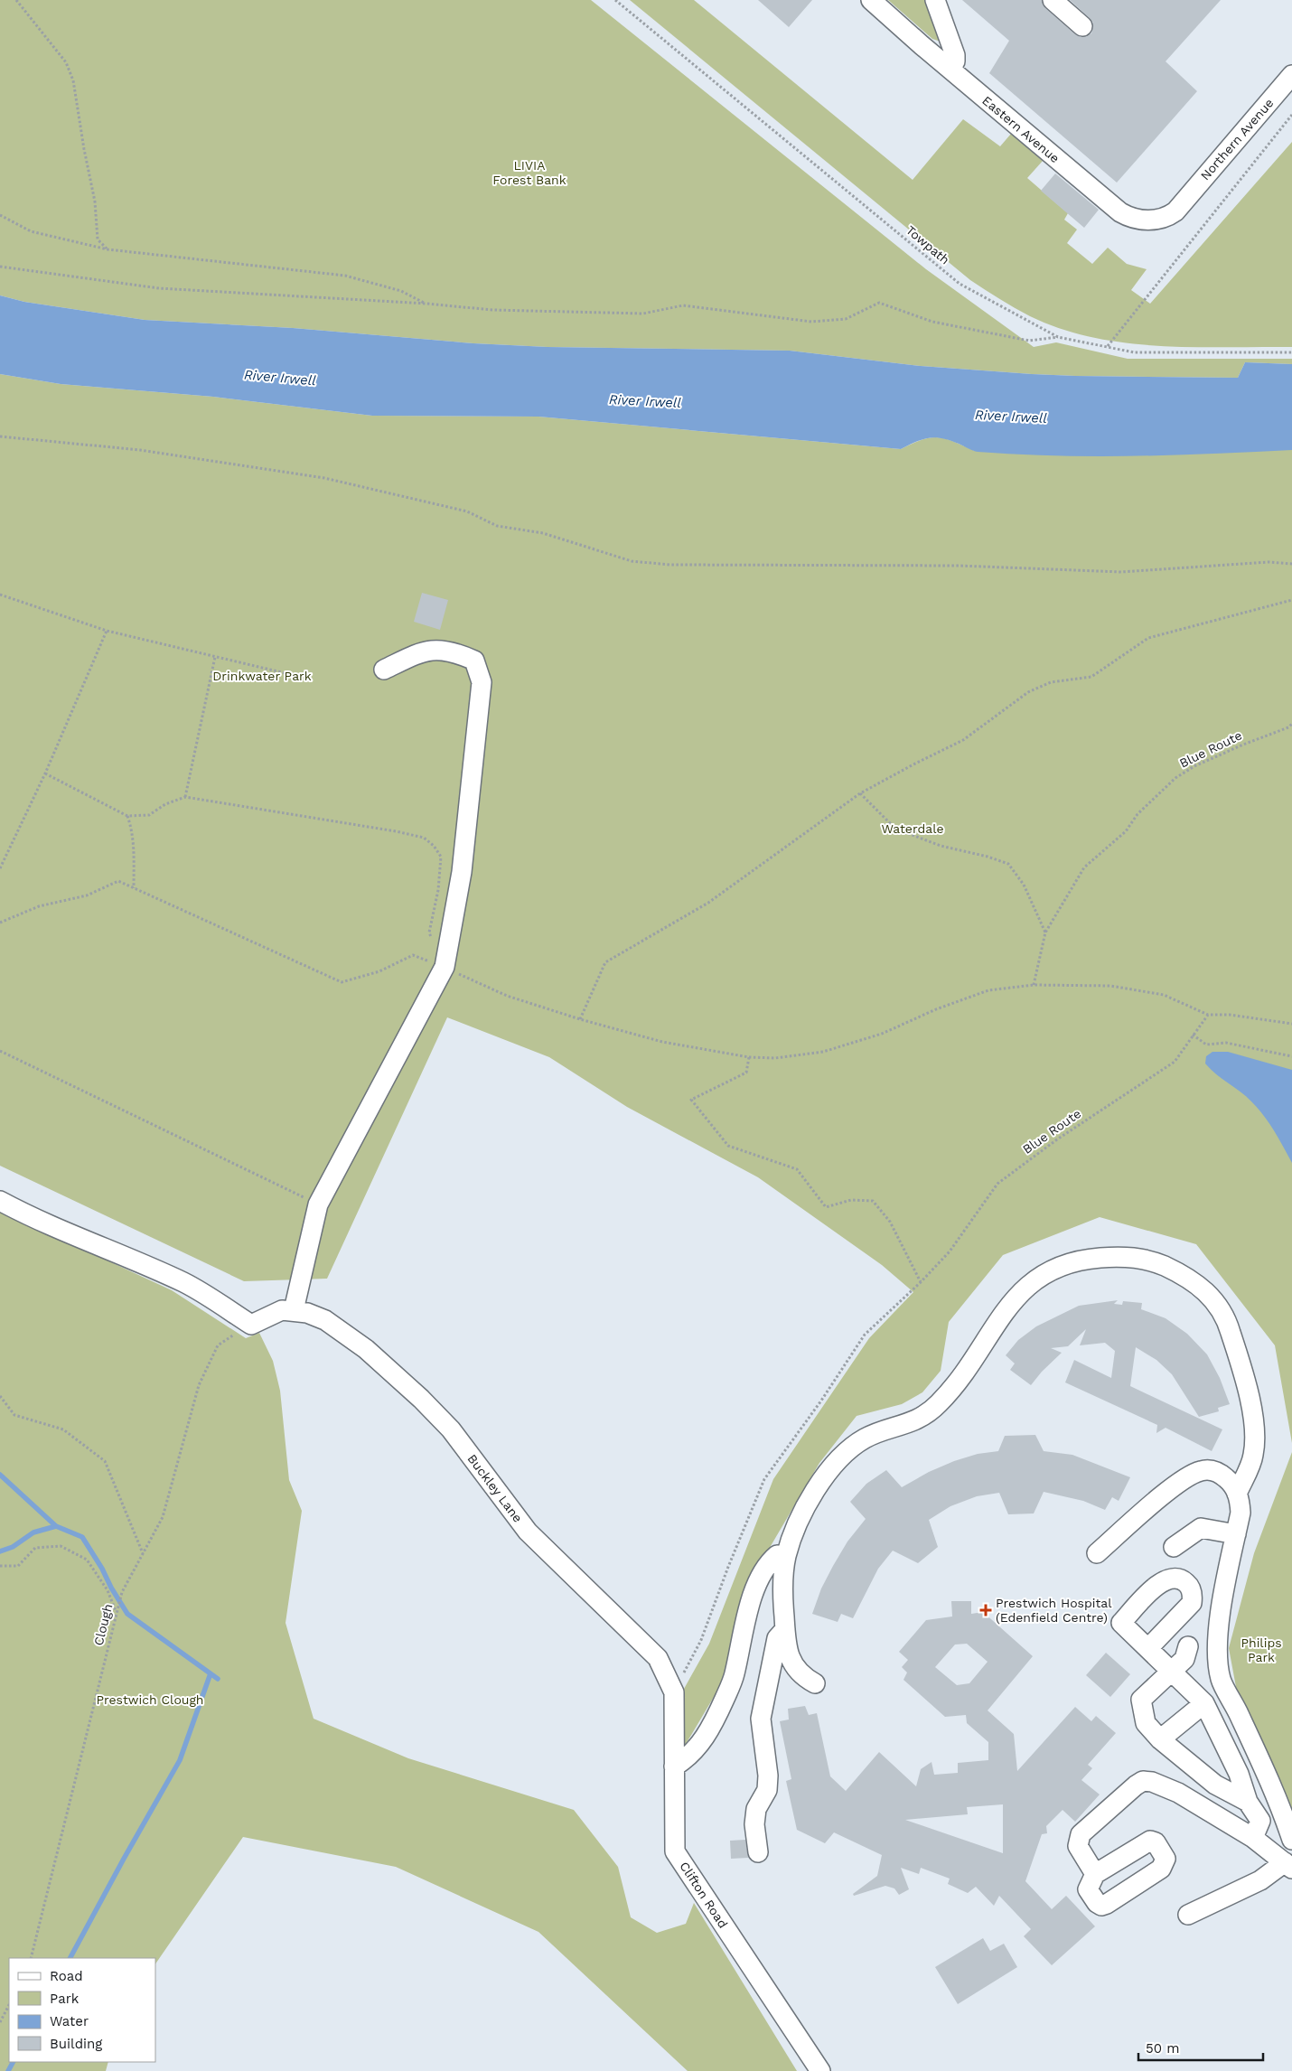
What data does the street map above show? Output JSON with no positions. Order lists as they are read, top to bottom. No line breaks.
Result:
{"streets":{"street":["Eastern Avenue","Northern Avenue","Buckley Lane","Clifton Road"],"path":["Towpath","Blue Route","Clough"]},"crossings":[["Eastern Avenue","Northern Avenue"],["Blue Route","Buckley Lane"],["Blue Route","Clifton Road"],["Buckley Lane","Clifton Road"]],"water":["River Irwell"],"parks":["LIVIA Forest Bank","Drinkwater Park","Waterdale","Philips Park","Prestwich Clough"],"places":{"health":["Prestwich Hospital (Edenfield Centre)"]},"legend":["Road","Park","Water","Building"],"scale_bar":"50 m"}
